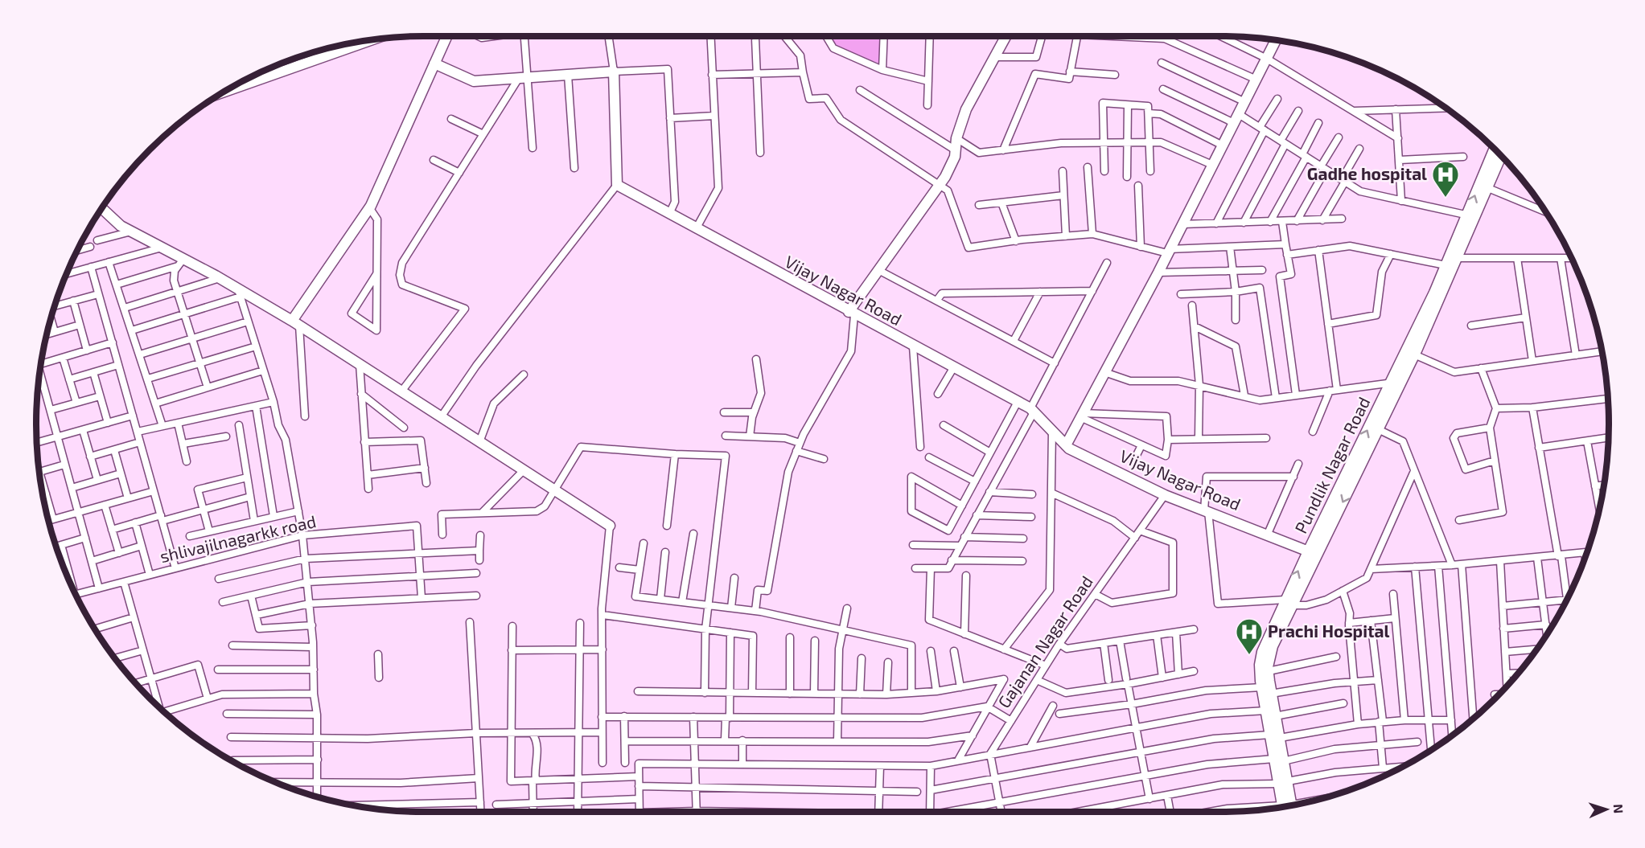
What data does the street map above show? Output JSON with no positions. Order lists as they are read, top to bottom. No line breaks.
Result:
{"streets":{"street":["Vijay Nagar Road","Pundlik Nagar Road","shlivajilnagarkk road","Gajanan Nagar Road"]},"crossings":[["Vijay Nagar Road","Pundlik Nagar Road"],["Vijay Nagar Road","Gajanan Nagar Road"]],"places":{"hospital":["Gadhe hospital","Prachi Hospital"]},"north":"right"}
